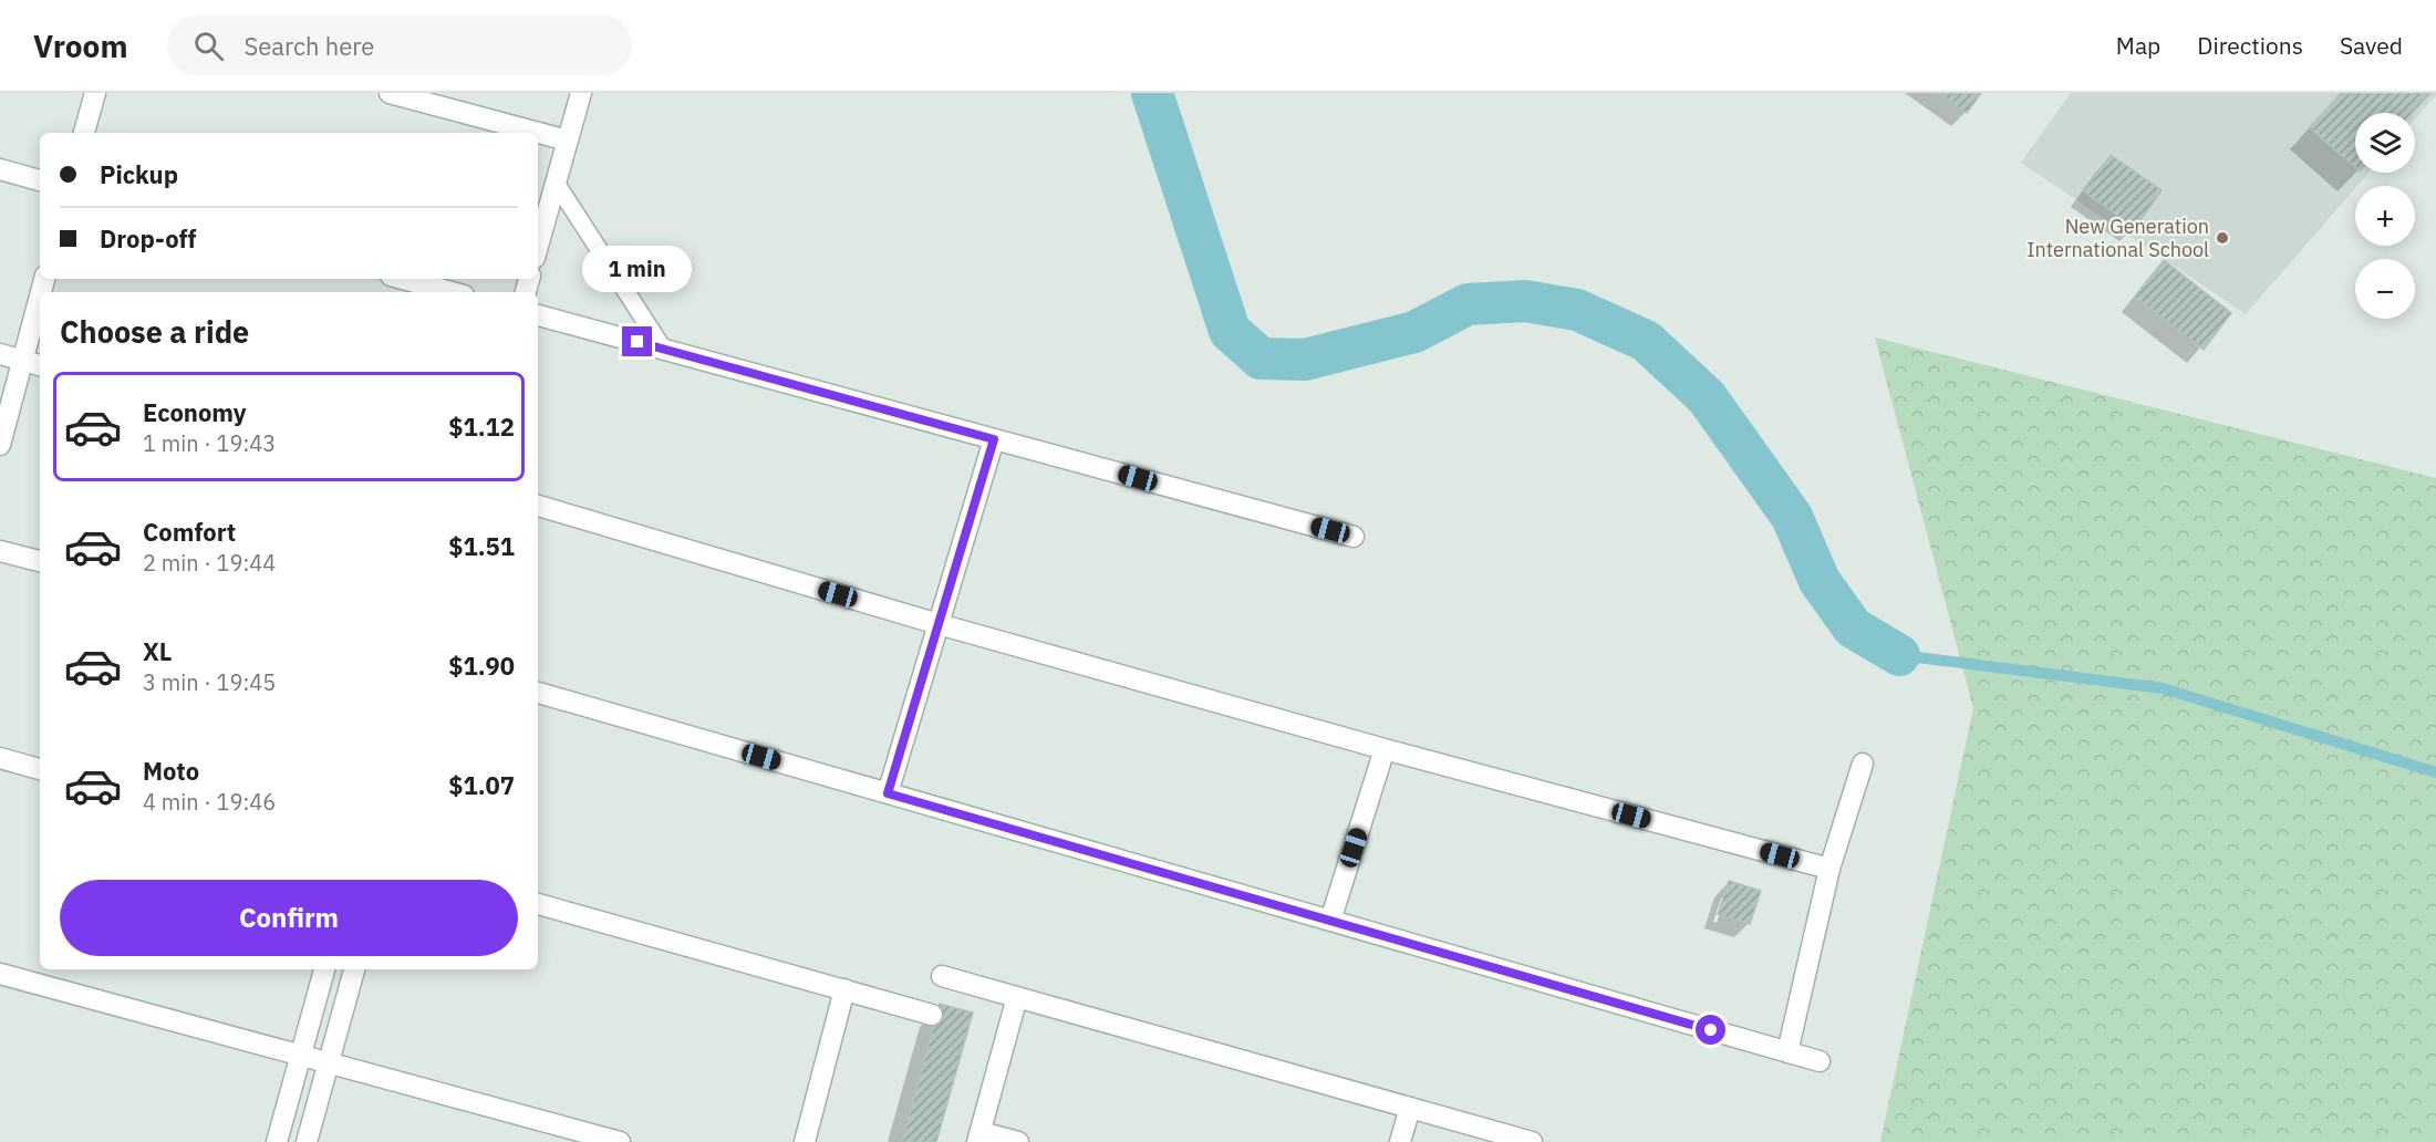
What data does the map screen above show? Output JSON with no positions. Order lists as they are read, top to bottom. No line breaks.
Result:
{"places":["New Generation International School"],"page":{"header":"Vroom","search":"Search here","nav":["Map","Directions","Saved"],"map_buttons":["+","−"],"banner":["Pickup","Drop-off"],"bubble":"1 min","heading":"Choose a ride","list":[{"name":"Economy","note":"1 min · 19:43","value":"$1.12"},{"name":"Comfort","note":"2 min · 19:44","value":"$1.51"},{"name":"XL","note":"3 min · 19:45","value":"$1.90"},{"name":"Moto","note":"4 min · 19:46","value":"$1.07"}],"buttons":"Confirm"}}
